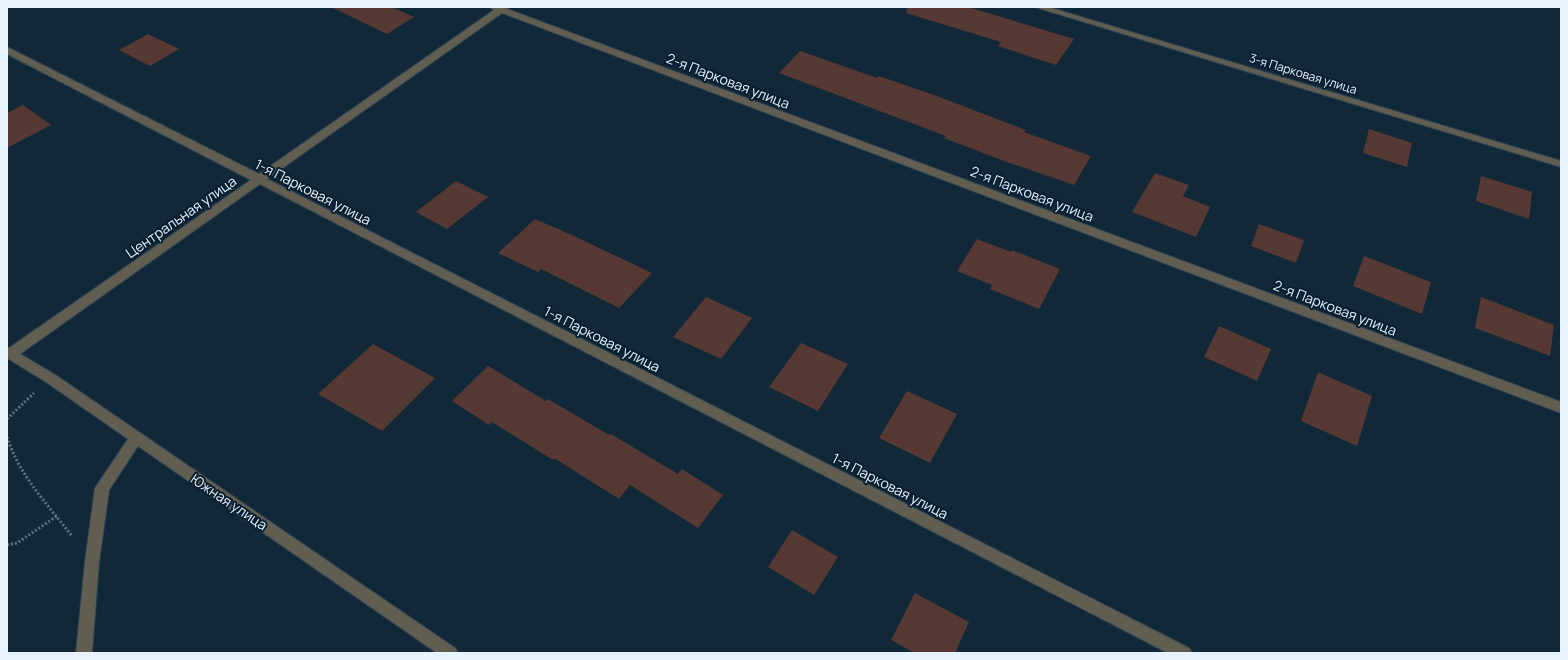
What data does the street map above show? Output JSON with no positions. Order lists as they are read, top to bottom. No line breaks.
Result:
{"streets":{"street":["3-я Парковая улица","2-я Парковая улица","1-я Парковая улица","Центральная улица","Южная улица"]},"crossings":[["2-я Парковая улица","Центральная улица"],["1-я Парковая улица","Центральная улица"],["Центральная улица","Южная улица"]]}
